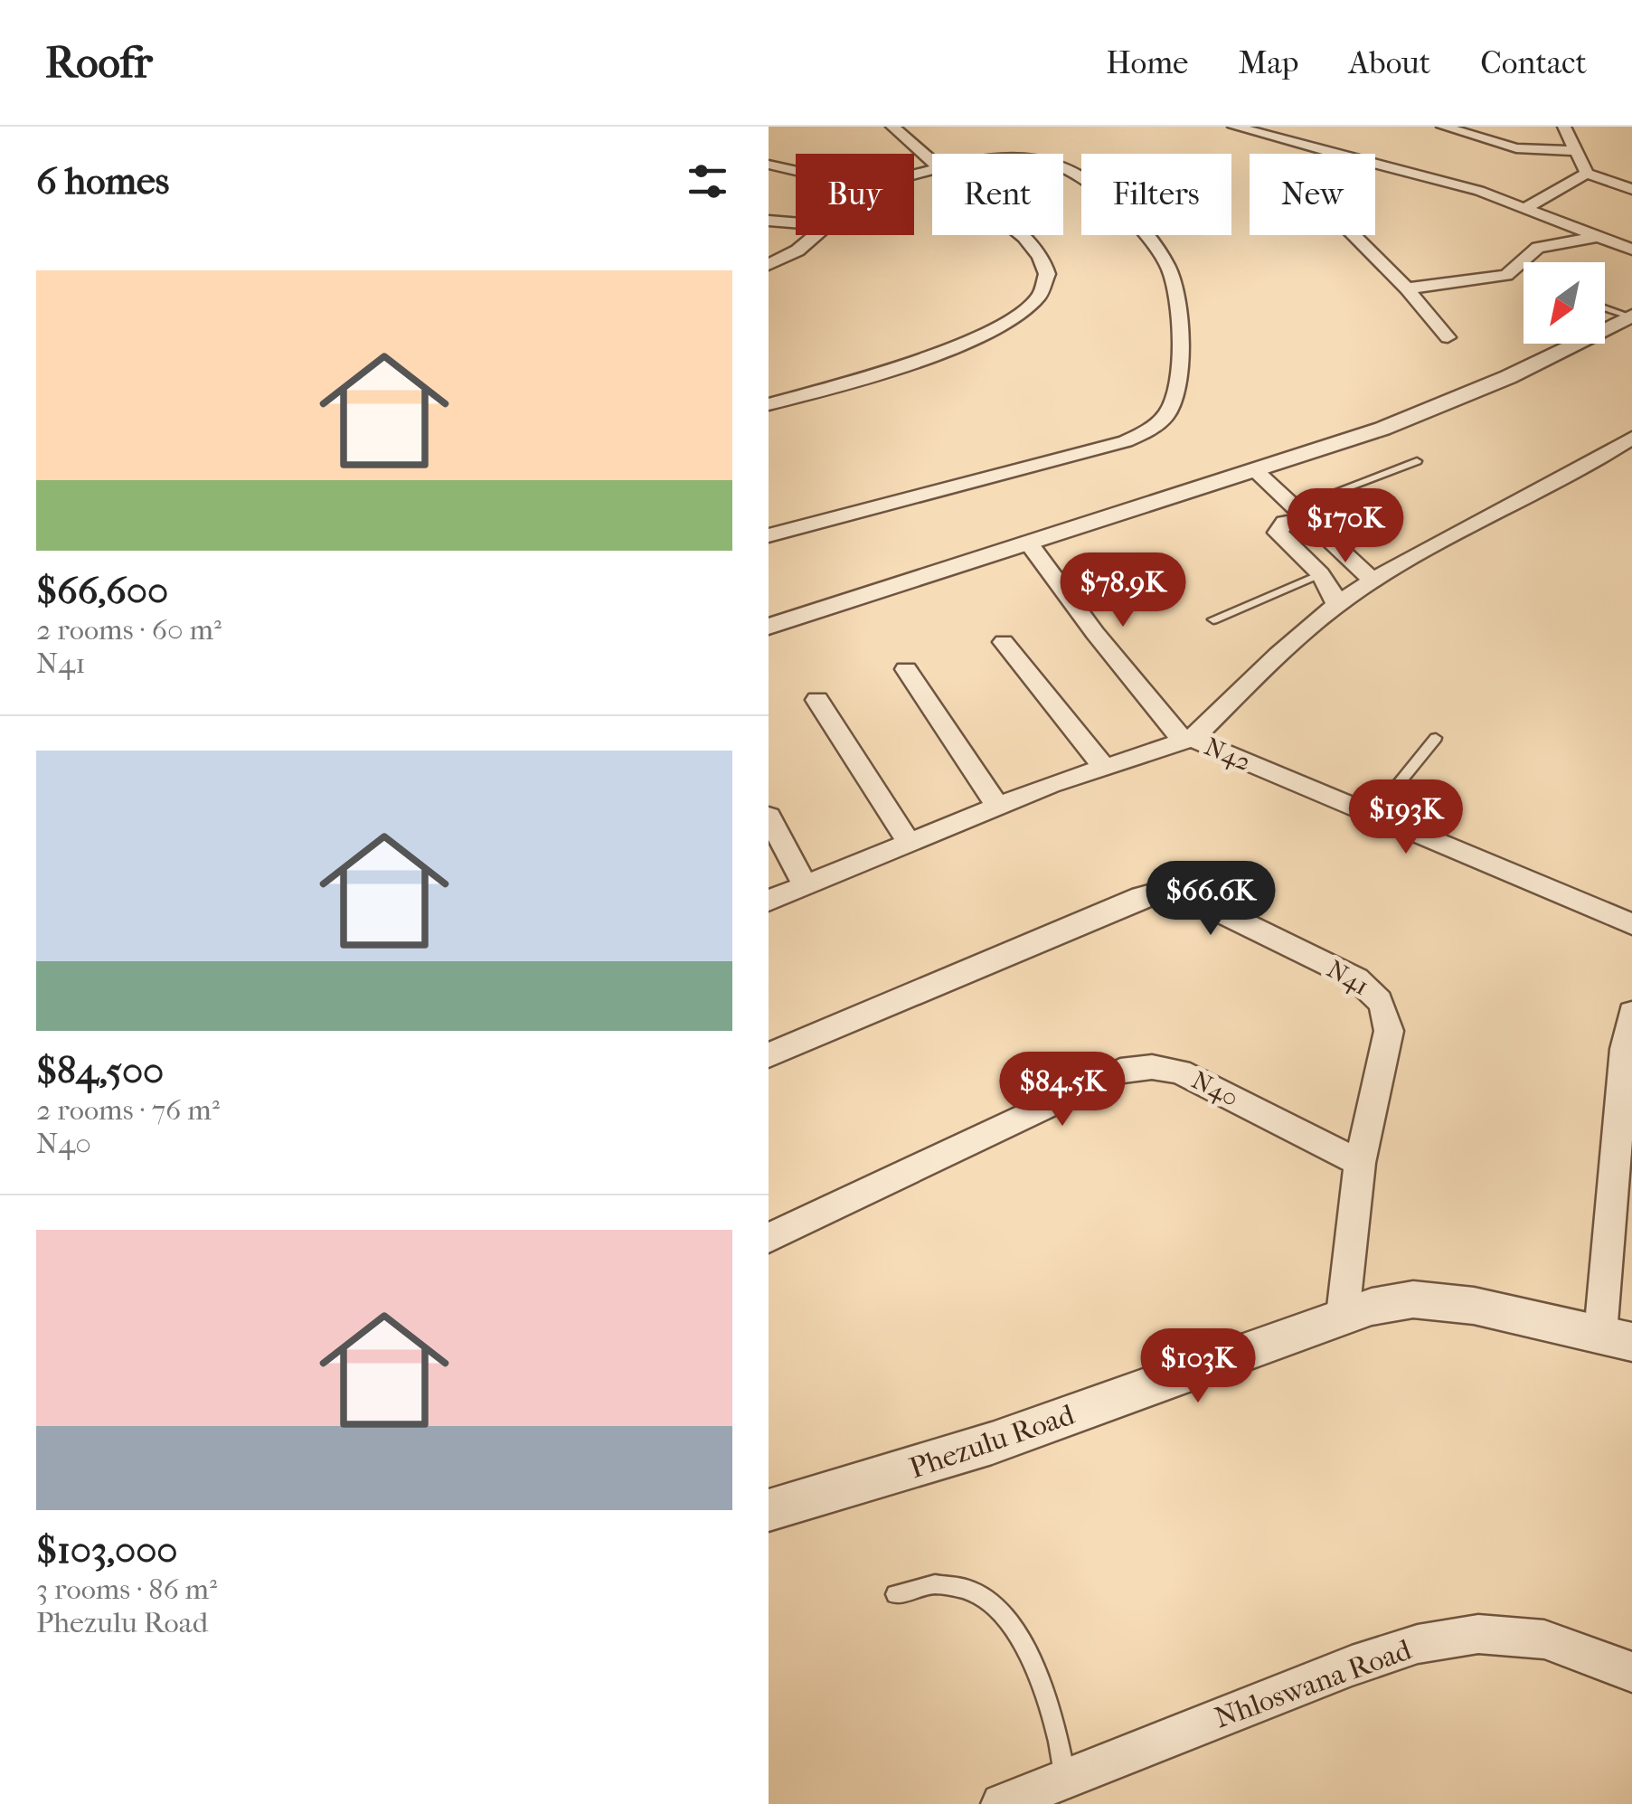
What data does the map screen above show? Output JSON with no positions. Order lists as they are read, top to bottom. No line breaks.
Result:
{"streets":{"street":["N42","N41","N40","Phezulu Road","Nhloswana Road"]},"crossings":[["N41","N40"],["N41","Phezulu Road"]],"north":"bottom left","page":{"header":"Roofr","nav":["Home","Map","About","Contact"],"heading":"6 homes","chip":["Buy","Rent","Filters","New"],"list":[{"name":"$66,600","note":"2 rooms · 60 m² · N41"},{"name":"$84,500","note":"2 rooms · 76 m² · N40"},{"name":"$103,000","note":"3 rooms · 86 m² · Phezulu Road"}],"price":["$170K","$78.9K","$193K","$66.6K","$84.5K","$103K"]}}
